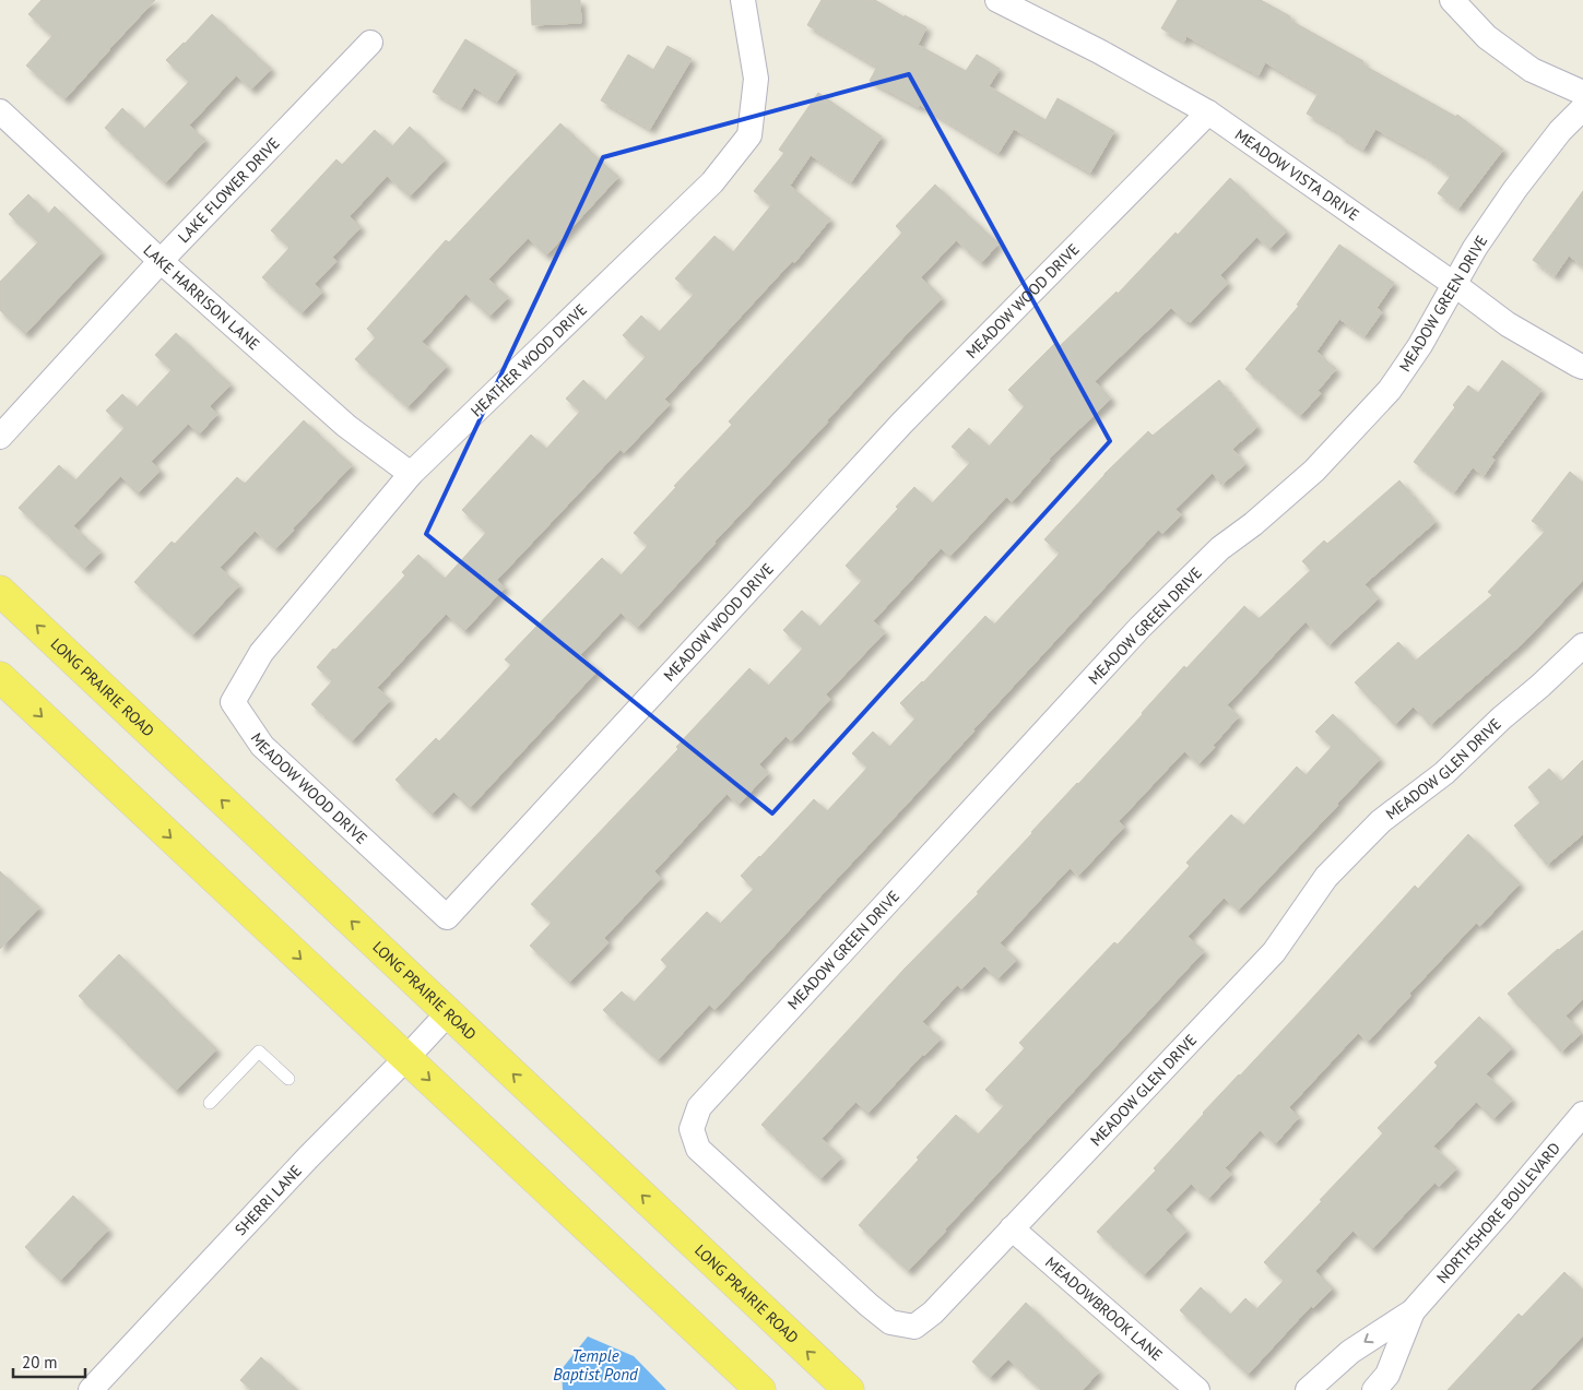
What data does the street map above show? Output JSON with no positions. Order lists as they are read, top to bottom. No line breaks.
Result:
{"streets":{"main road":["LONG PRAIRIE ROAD"],"street":["MEADOW VISTA DRIVE","LAKE FLOWER DRIVE","LAKE HARRISON LANE","MEADOW WOOD DRIVE","MEADOW GREEN DRIVE","HEATHER WOOD DRIVE","MEADOW GLEN DRIVE","SHERRI LANE","NORTHSHORE BOULEVARD","MEADOWBROOK LANE"]},"crossings":[["MEADOW VISTA DRIVE","MEADOW WOOD DRIVE"],["MEADOW VISTA DRIVE","MEADOW GREEN DRIVE"],["LAKE FLOWER DRIVE","LAKE HARRISON LANE"],["LAKE HARRISON LANE","HEATHER WOOD DRIVE"],["MEADOW WOOD DRIVE","HEATHER WOOD DRIVE"],["MEADOW GREEN DRIVE","MEADOW GLEN DRIVE"],["LONG PRAIRIE ROAD","SHERRI LANE"],["MEADOW GLEN DRIVE","MEADOWBROOK LANE"]],"water":["Temple Baptist Pond"],"scale_bar":"20 m"}
